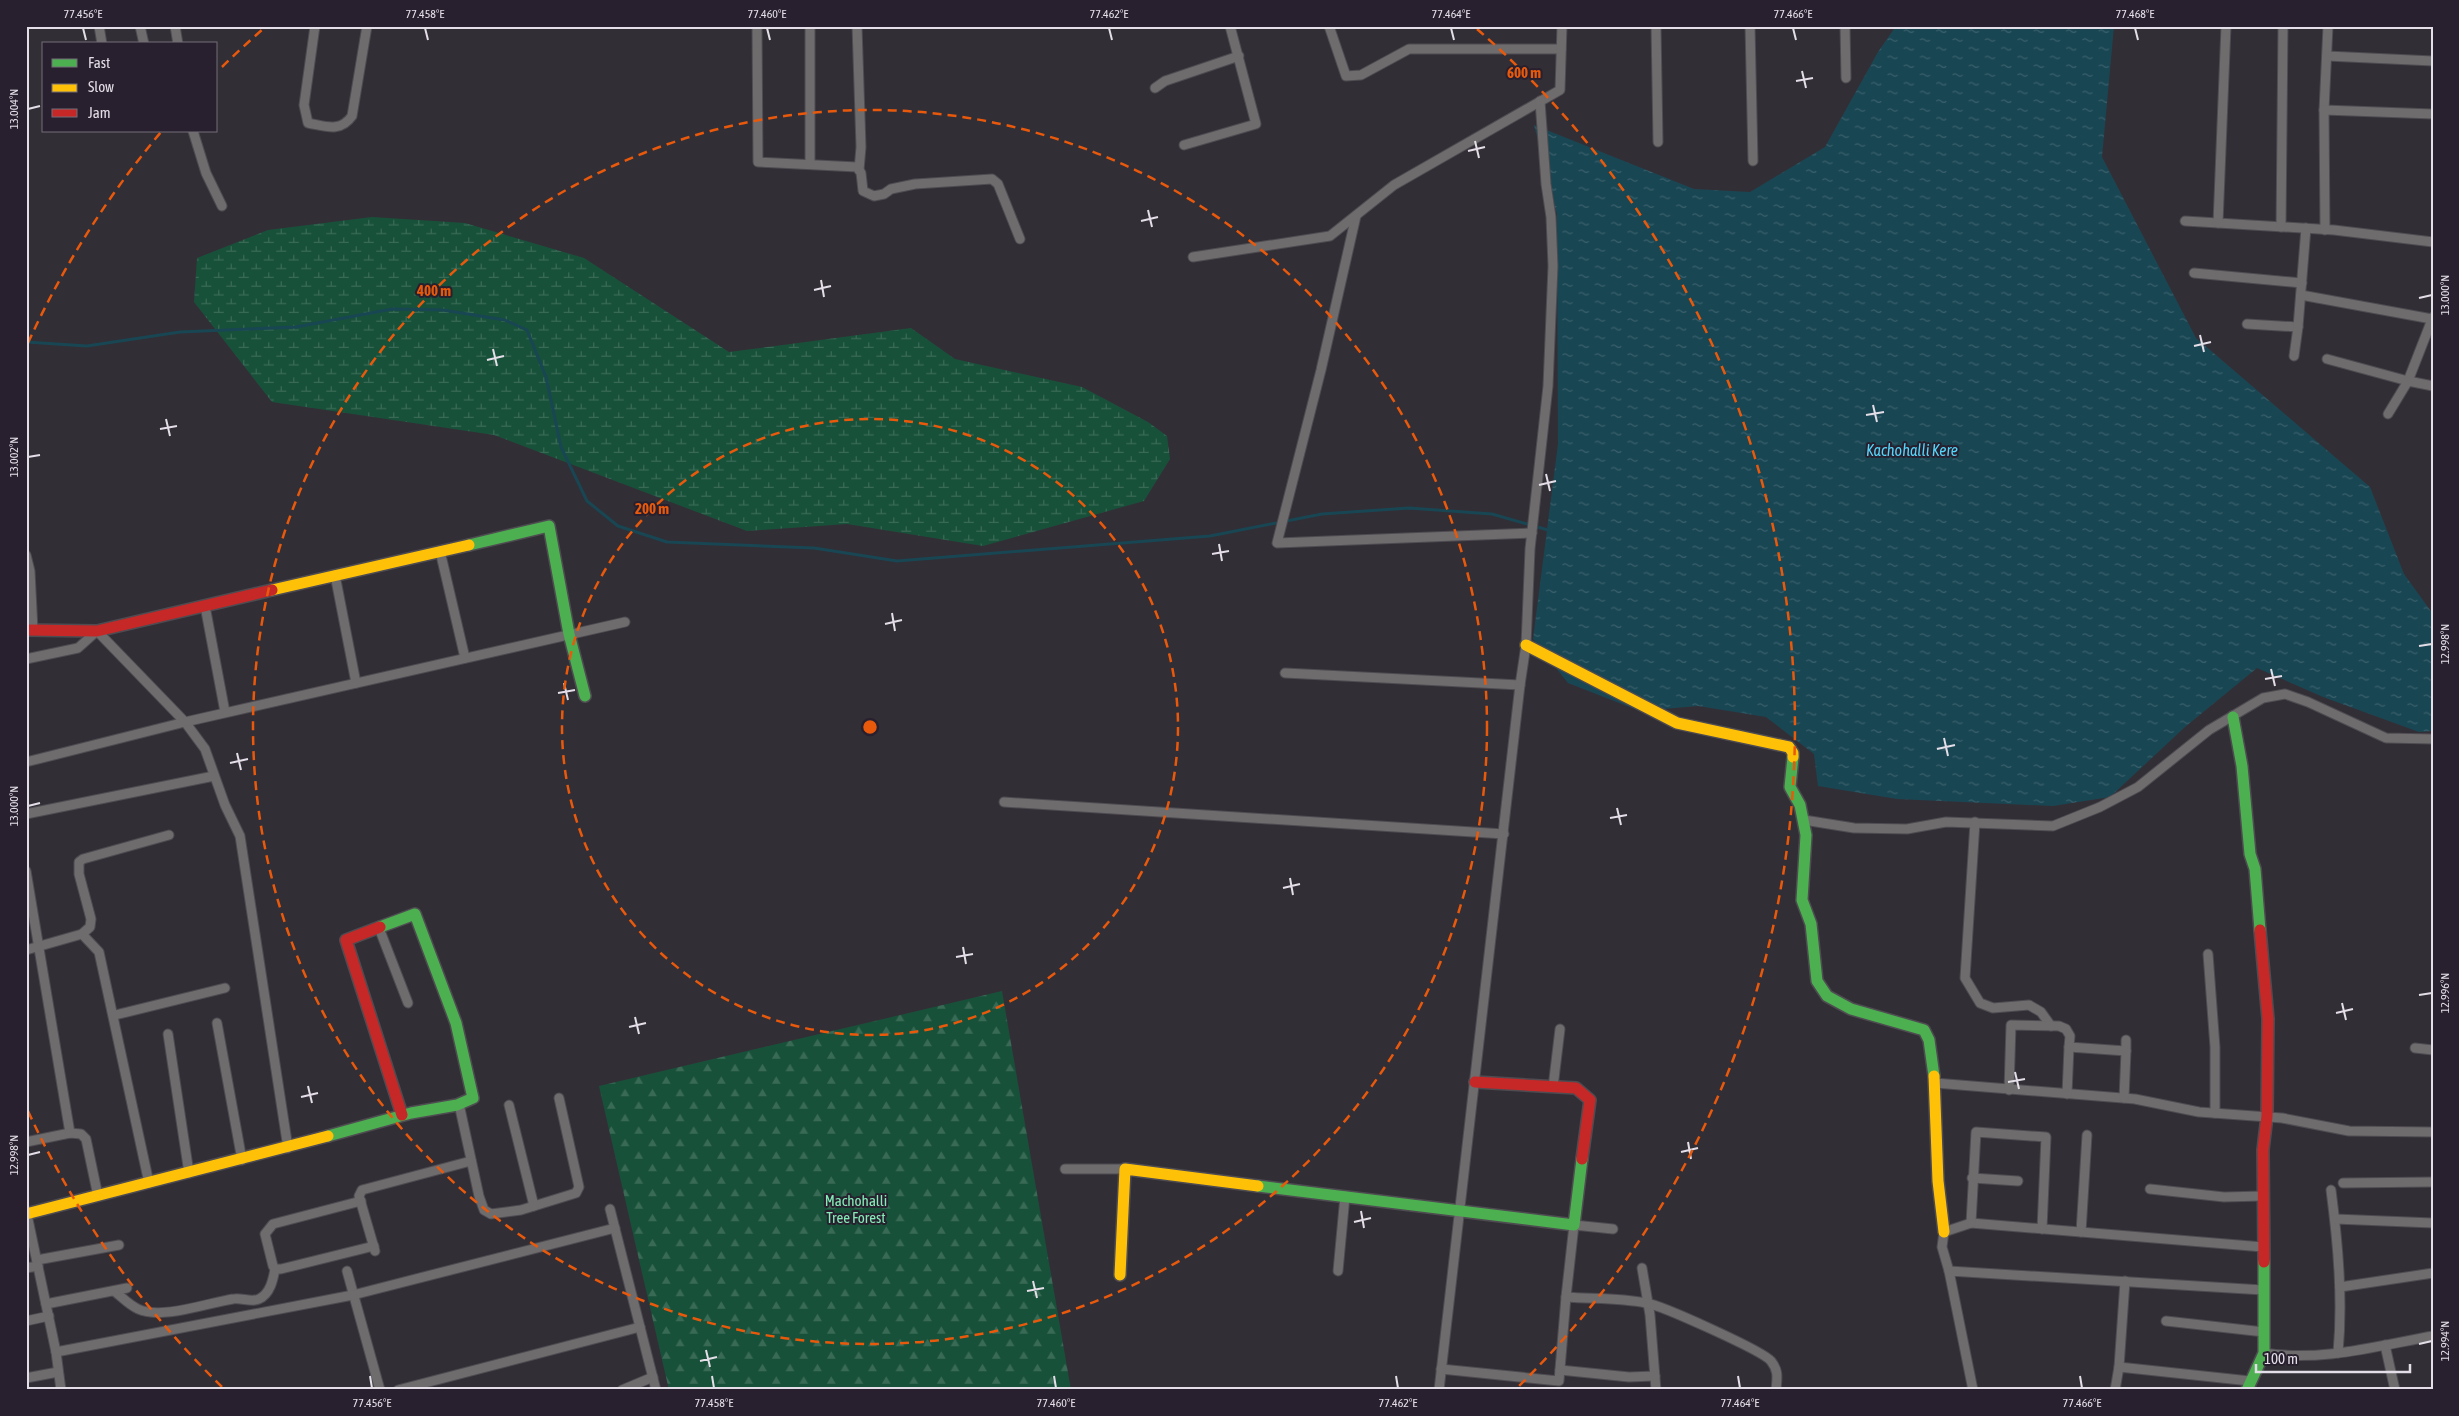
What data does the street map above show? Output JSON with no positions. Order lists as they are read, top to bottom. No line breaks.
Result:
{"water":["Kachohalli Kere"],"parks":["Machohalli Tree Forest"],"legend":["Fast","Slow","Jam"],"scale_bar":"100 m","coordinates":["77.456°E","77.458°E","77.460°E","77.462°E","77.464°E","77.466°E","77.468°E","13.004°N","13.000°N","13.002°N","12.998°N","12.996°N","12.994°N"],"rings":["600 m","400 m","200 m"]}
